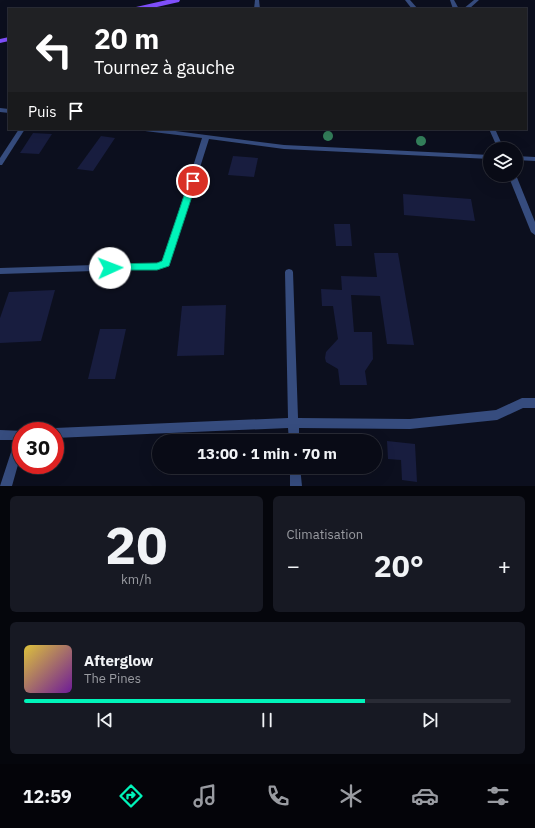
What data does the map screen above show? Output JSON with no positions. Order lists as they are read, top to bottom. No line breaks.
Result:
{"page":{"turn":["20 m","Tournez à gauche"],"then":"Puis","limit":"30","trip":"13:00 · 1 min · 70 m","tile":[["20","km/h"],"Climatisation"],"heat":["−","20°","+"],"song":["Afterglow","The Pines"],"tabs":"12:59"}}
